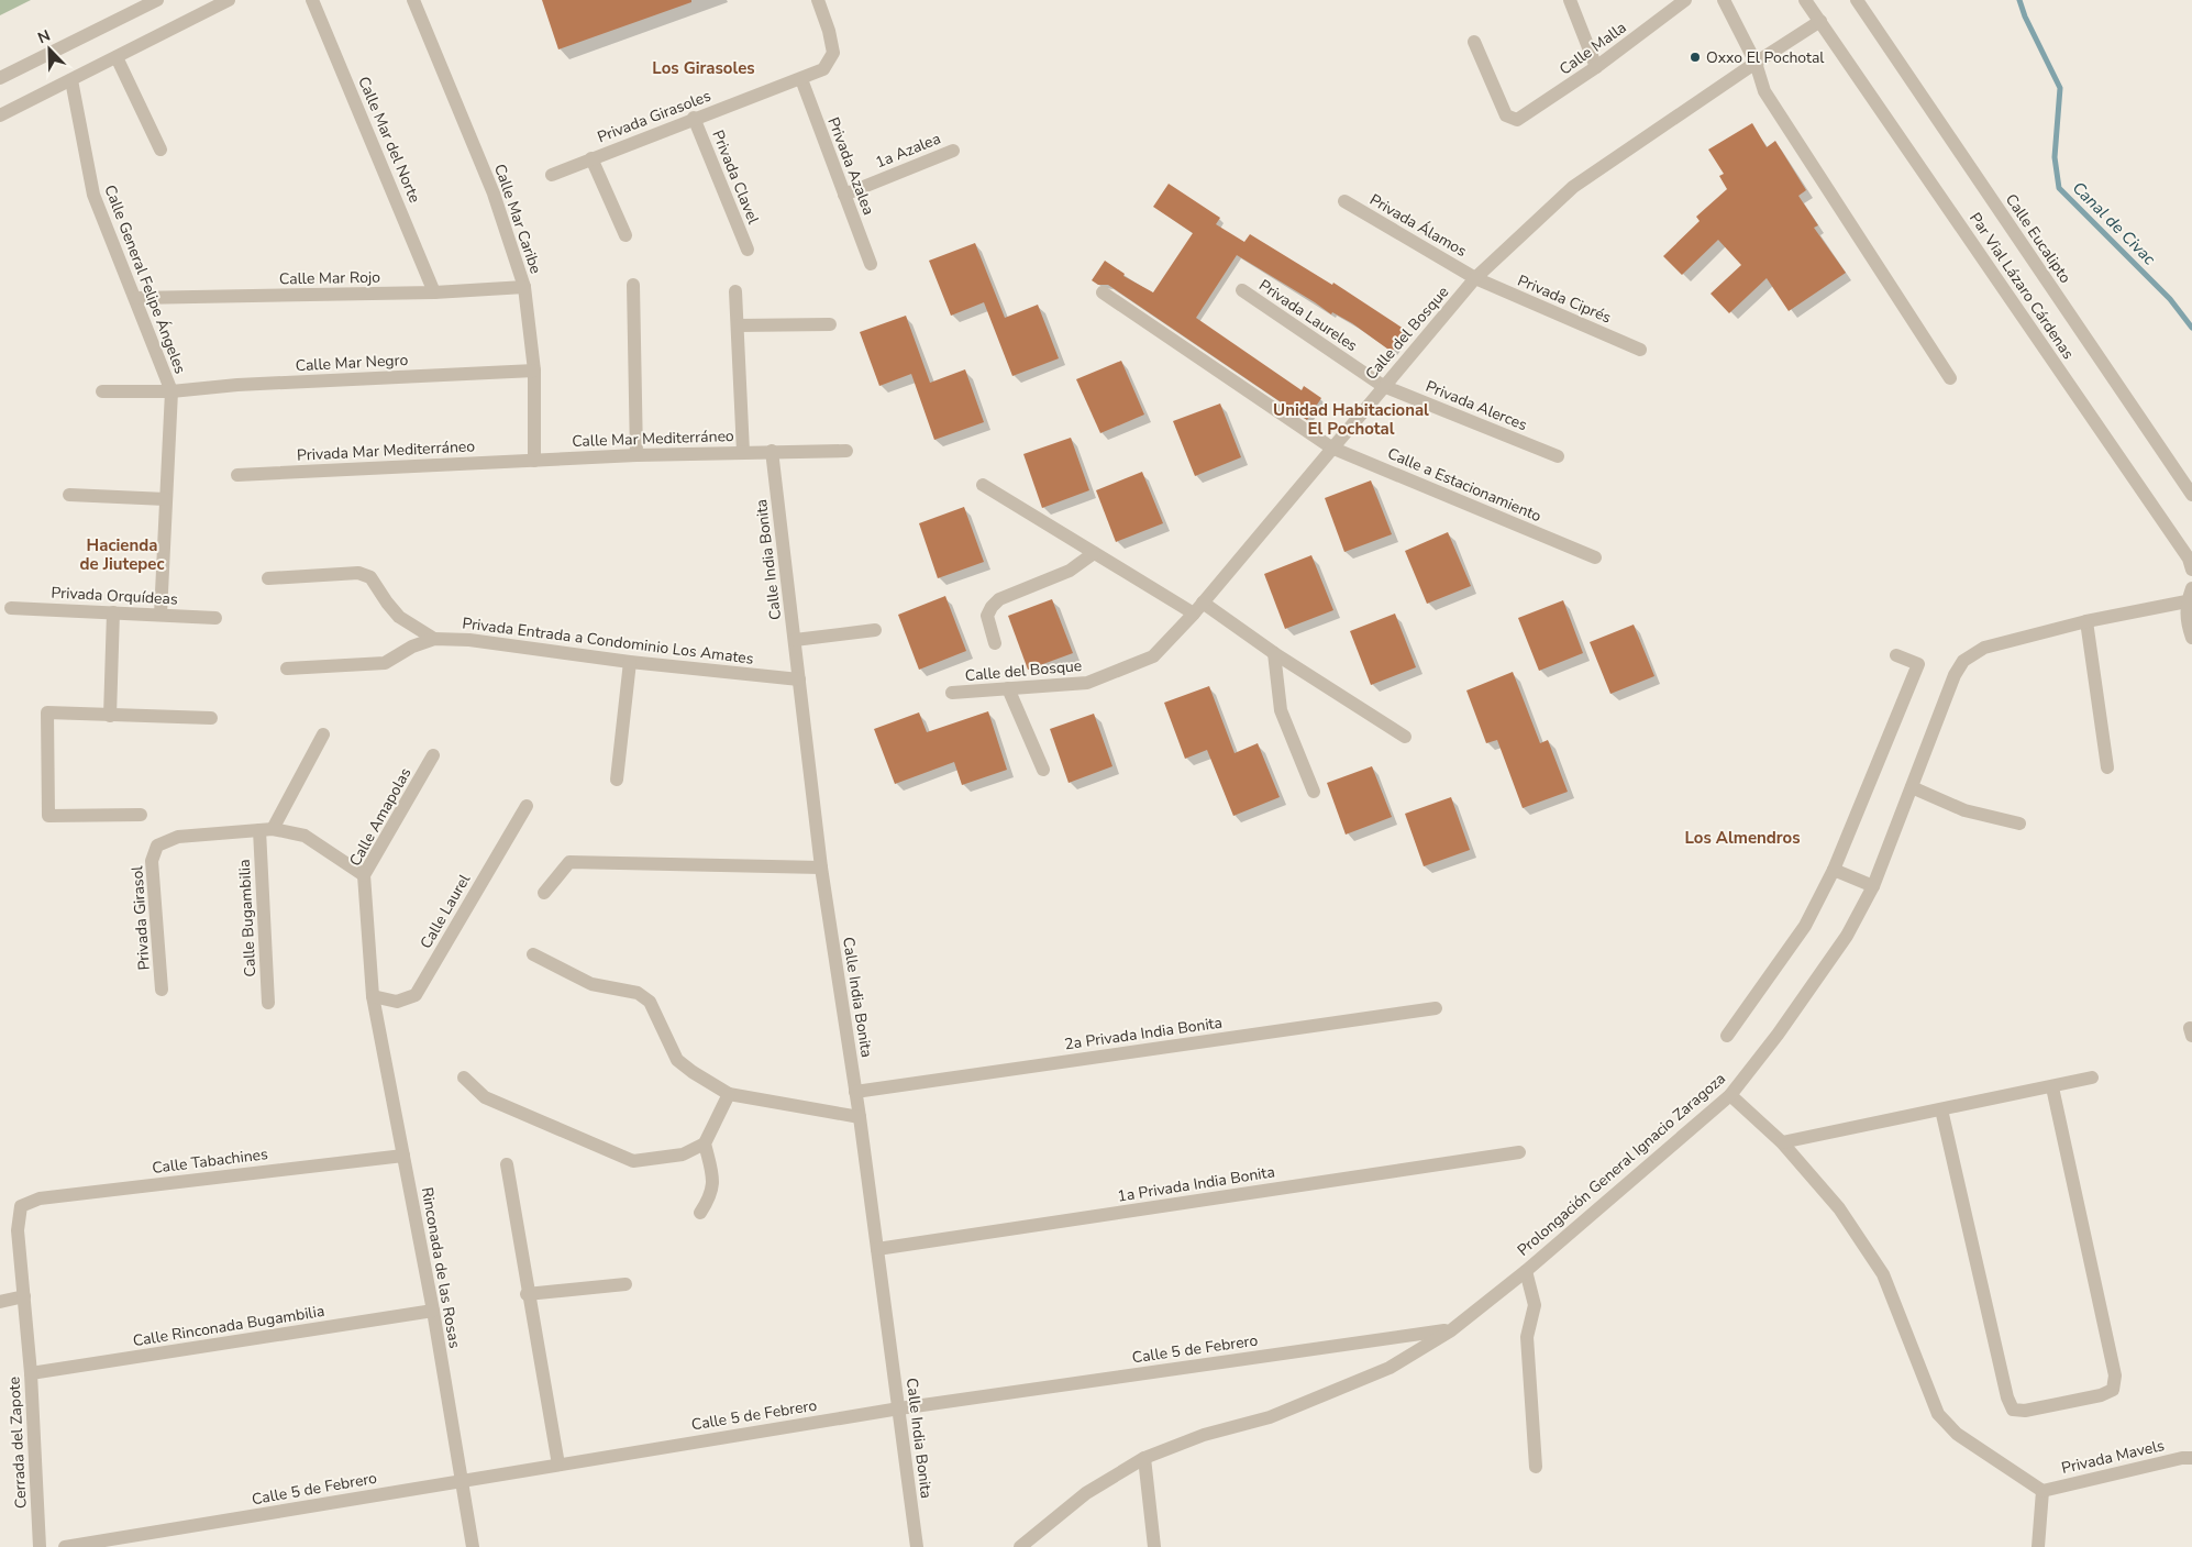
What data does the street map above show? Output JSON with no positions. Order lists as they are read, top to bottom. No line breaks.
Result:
{"streets":{"street":["Calle Malla","Privada Girasoles","Calle Mar del Norte","1a Azalea","Privada Azalea","Privada Clavel","Calle Mar Caribe","Privada Álamos","Calle Eucalipto","Calle Mar Rojo","Calle General Felipe Ángeles","Par Vial Lázaro Cárdenas","Privada Ciprés","Privada Laureles","Calle del Bosque","Calle Mar Negro","Privada Alerces","Calle Mar Mediterráneo","Privada Mar Mediterráneo","Calle a Estacionamiento","Calle India Bonita","Privada Orquídeas","Privada Entrada a Condominio Los Amates","Calle Amapolas","Calle Laurel","Privada Girasol","Calle Bugambilia","2a Privada India Bonita","Calle Tabachines","Prolongación General Ignacio Zaragoza","1a Privada India Bonita","Rinconada de las Rosas","Calle Rinconada Bugambilia","Calle 5 de Febrero","Cerrada del Zapote","Privada Mavels"]},"crossings":[["Privada Girasoles","Privada Azalea"],["Privada Girasoles","Privada Clavel"],["Calle Mar del Norte","Calle Mar Rojo"],["1a Azalea","Privada Azalea"],["Calle Mar Caribe","Calle Mar Rojo"],["Calle Mar Caribe","Calle Mar Negro"],["Calle Mar Caribe","Calle Mar Mediterráneo"],["Calle Mar Caribe","Privada Mar Mediterráneo"],["Privada Álamos","Privada Ciprés"],["Privada Álamos","Calle del Bosque"],["Calle Mar Rojo","Calle General Felipe Ángeles"],["Calle General Felipe Ángeles","Calle Mar Negro"],["Par Vial Lázaro Cárdenas","Calle del Bosque"],["Privada Ciprés","Calle del Bosque"],["Privada Laureles","Calle del Bosque"],["Privada Laureles","Privada Alerces"],["Calle del Bosque","Privada Alerces"],["Calle del Bosque","Calle a Estacionamiento"],["Calle Mar Mediterráneo","Privada Mar Mediterráneo"],["Calle Mar Mediterráneo","Calle India Bonita"],["Calle India Bonita","Privada Entrada a Condominio Los Amates"],["Calle India Bonita","2a Privada India Bonita"],["Calle India Bonita","1a Privada India Bonita"],["Calle India Bonita","Calle 5 de Febrero"],["Calle Amapolas","Calle Laurel"],["Calle Amapolas","Rinconada de las Rosas"],["Calle Laurel","Rinconada de las Rosas"],["Privada Girasol","Calle Bugambilia"],["Calle Tabachines","Rinconada de las Rosas"],["Calle Tabachines","Cerrada del Zapote"],["Prolongación General Ignacio Zaragoza","Calle 5 de Febrero"],["Rinconada de las Rosas","Calle Rinconada Bugambilia"],["Rinconada de las Rosas","Calle 5 de Febrero"],["Calle Rinconada Bugambilia","Cerrada del Zapote"]],"districts":["Los Girasoles","Unidad Habitacional El Pochotal","Hacienda de Jiutepec","Los Almendros"],"water":["Canal de Civac"],"places":["Oxxo El Pochotal"],"north":"top left"}
